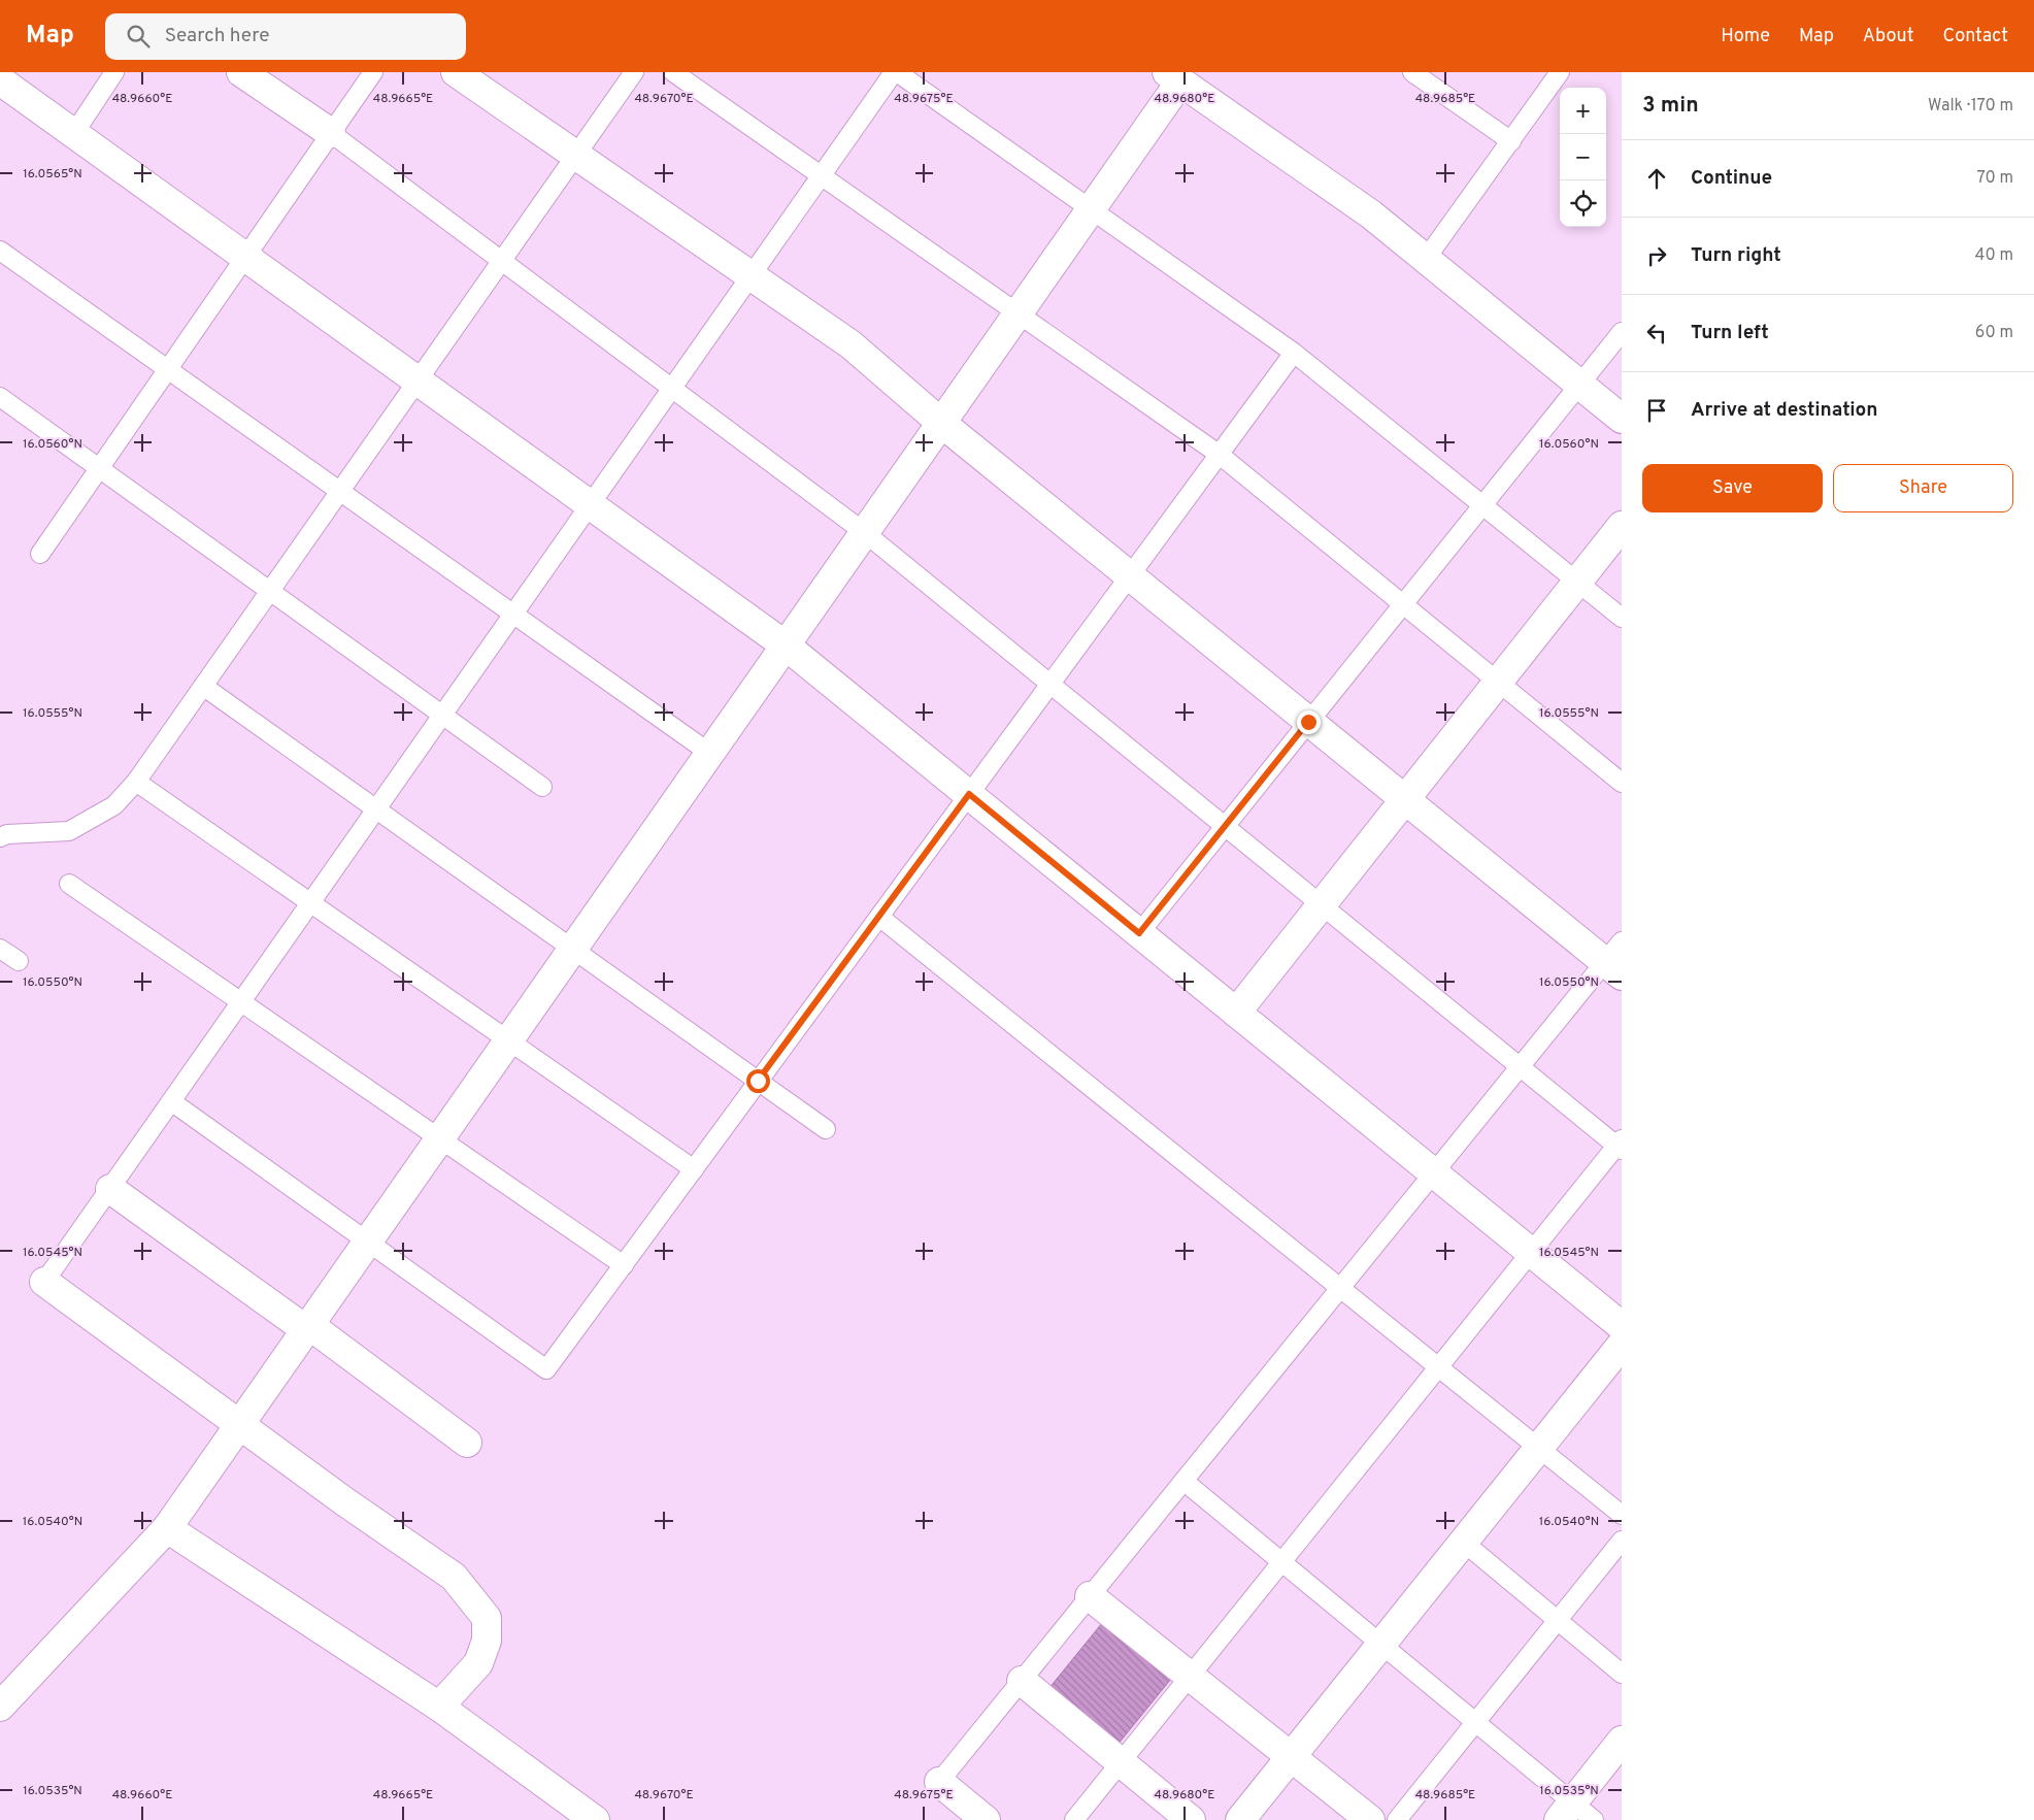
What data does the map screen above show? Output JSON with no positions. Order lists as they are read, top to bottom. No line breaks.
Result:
{"page":{"header":"Map","search":"Search here","nav":["Home","Map","About","Contact"],"heading":["3 min","Walk · 170 m"],"map_buttons":["+","−"],"list":[["Continue","70 m"],["Turn right","40 m"],["Turn left","60 m"],"Arrive at destination"],"buttons":["Save","Share"]},"coordinates":["48.9660°E","48.9665°E","48.9670°E","48.9675°E","48.9680°E","48.9685°E","16.0565°N","16.0560°N","16.0555°N","16.0550°N","16.0545°N","16.0540°N","16.0535°N"]}
